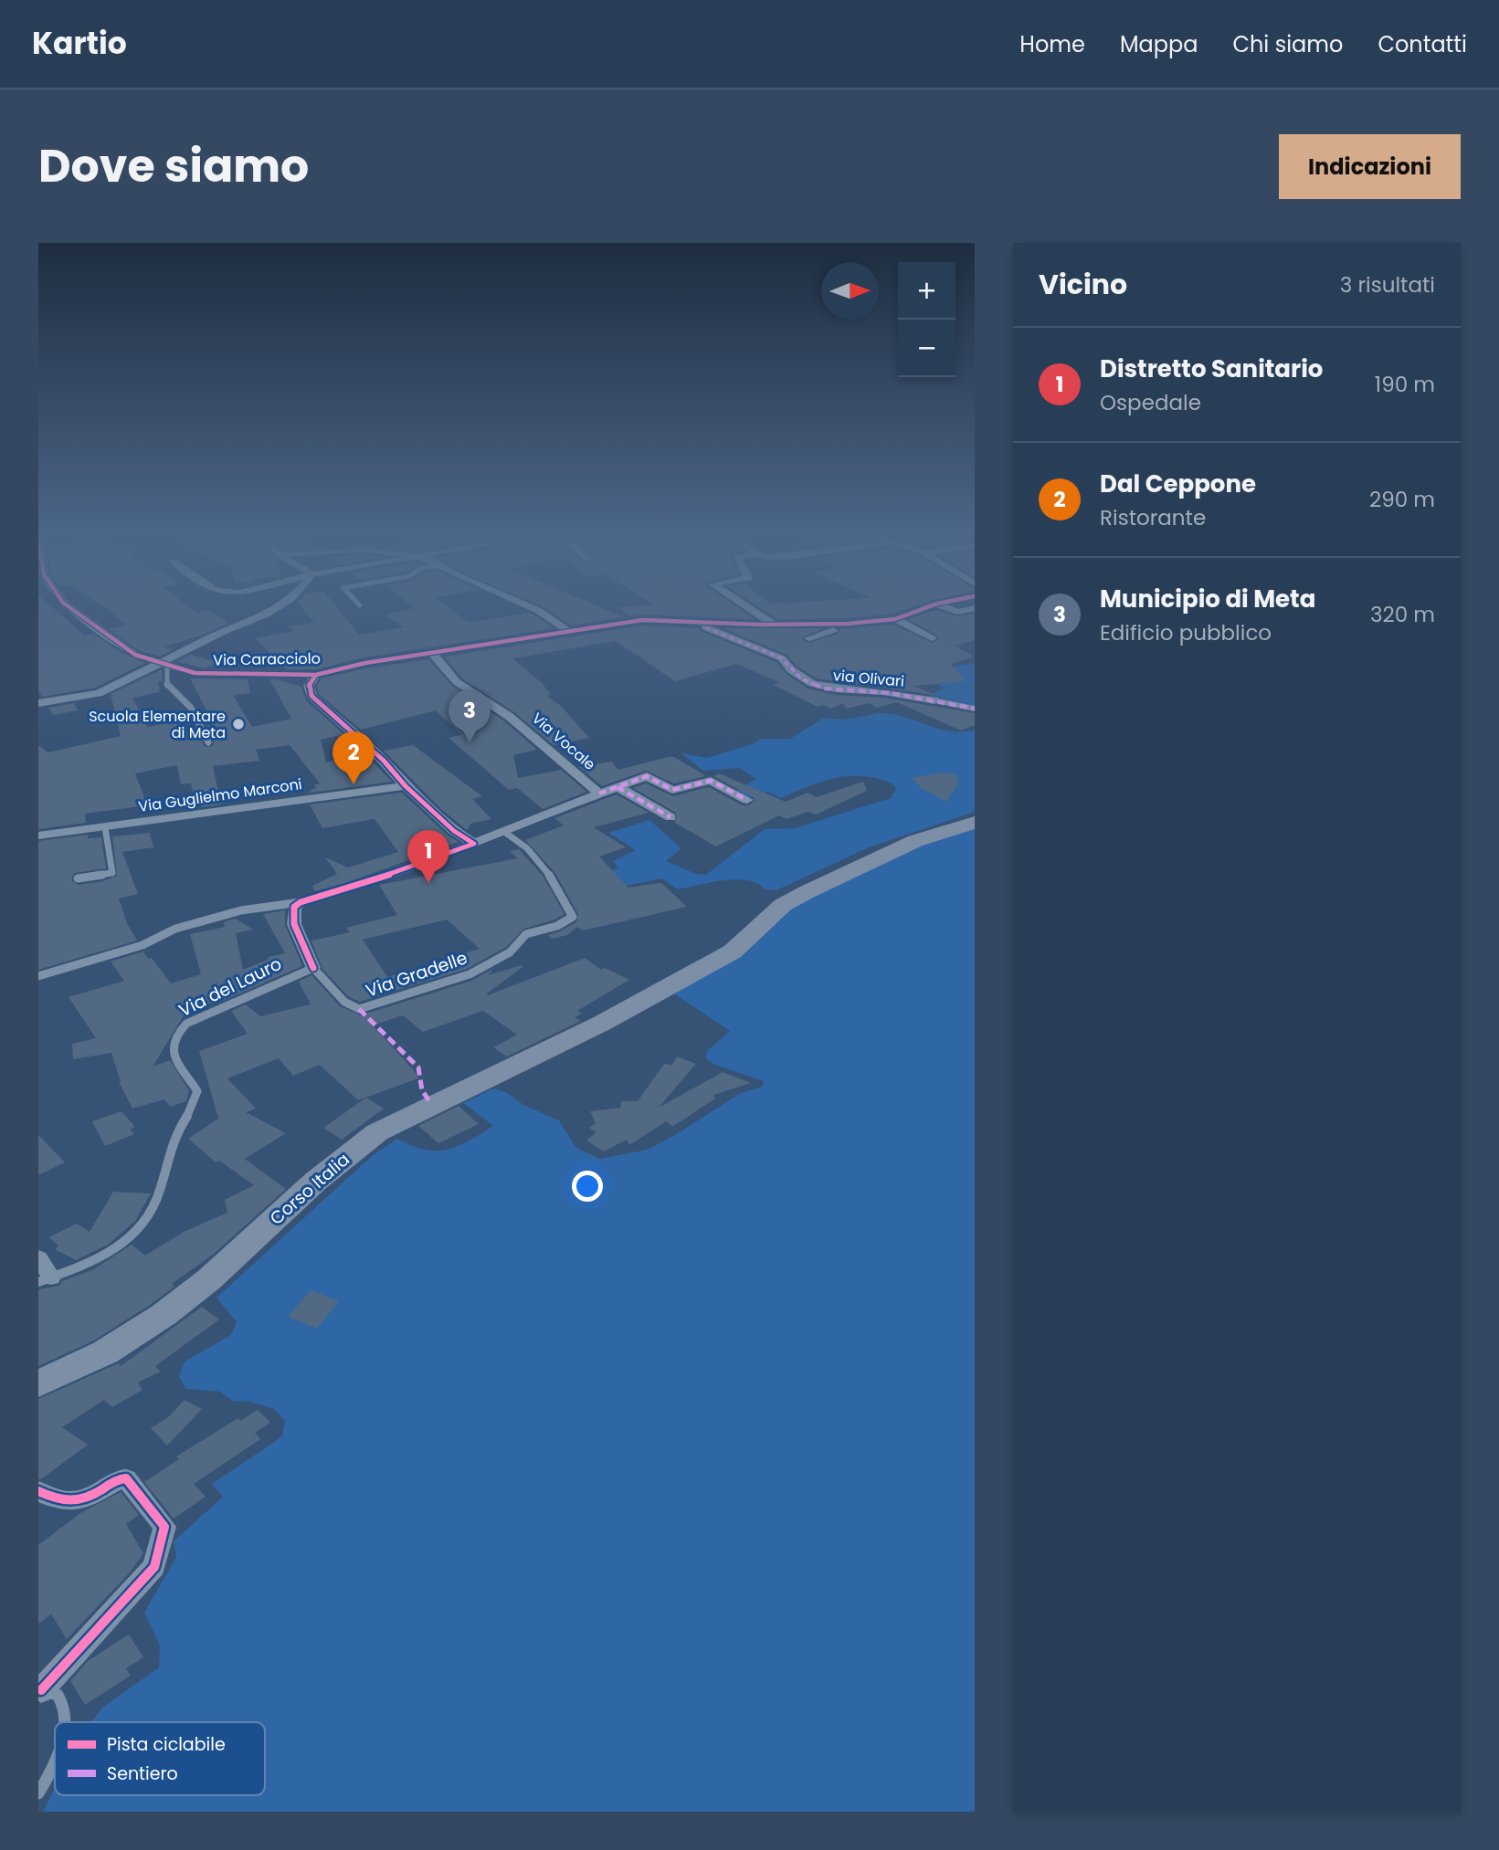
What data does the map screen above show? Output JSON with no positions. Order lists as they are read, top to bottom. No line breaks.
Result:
{"streets":{"main road":["Corso Italia"],"street":["Via Caracciolo","via Olivari","Via Vocale","Via Guglielmo Marconi"],"lane":["Via Gradelle","Via del Lauro"]},"crossings":[["Via Caracciolo","via Olivari"],["Via Caracciolo","Via Vocale"],["Via Vocale","Via Gradelle"],["Via Gradelle","Via del Lauro"]],"places":["Scuola Elementare di Meta"],"legend":["Pista ciclabile","Sentiero"],"north":"right","page":{"header":"Kartio","nav":["Home","Mappa","Chi siamo","Contatti"],"title":"Dove siamo","buttons":"Indicazioni","heading":["Vicino","3 risultati"],"map_buttons":["+","−"],"list":[{"mark":"1","name":"Distretto Sanitario","note":"Ospedale","value":"190 m"},{"mark":"2","name":"Dal Ceppone","note":"Ristorante","value":"290 m"},{"mark":"3","name":"Municipio di Meta","note":"Edificio pubblico","value":"320 m"}],"pins":["3","2","1"]}}
